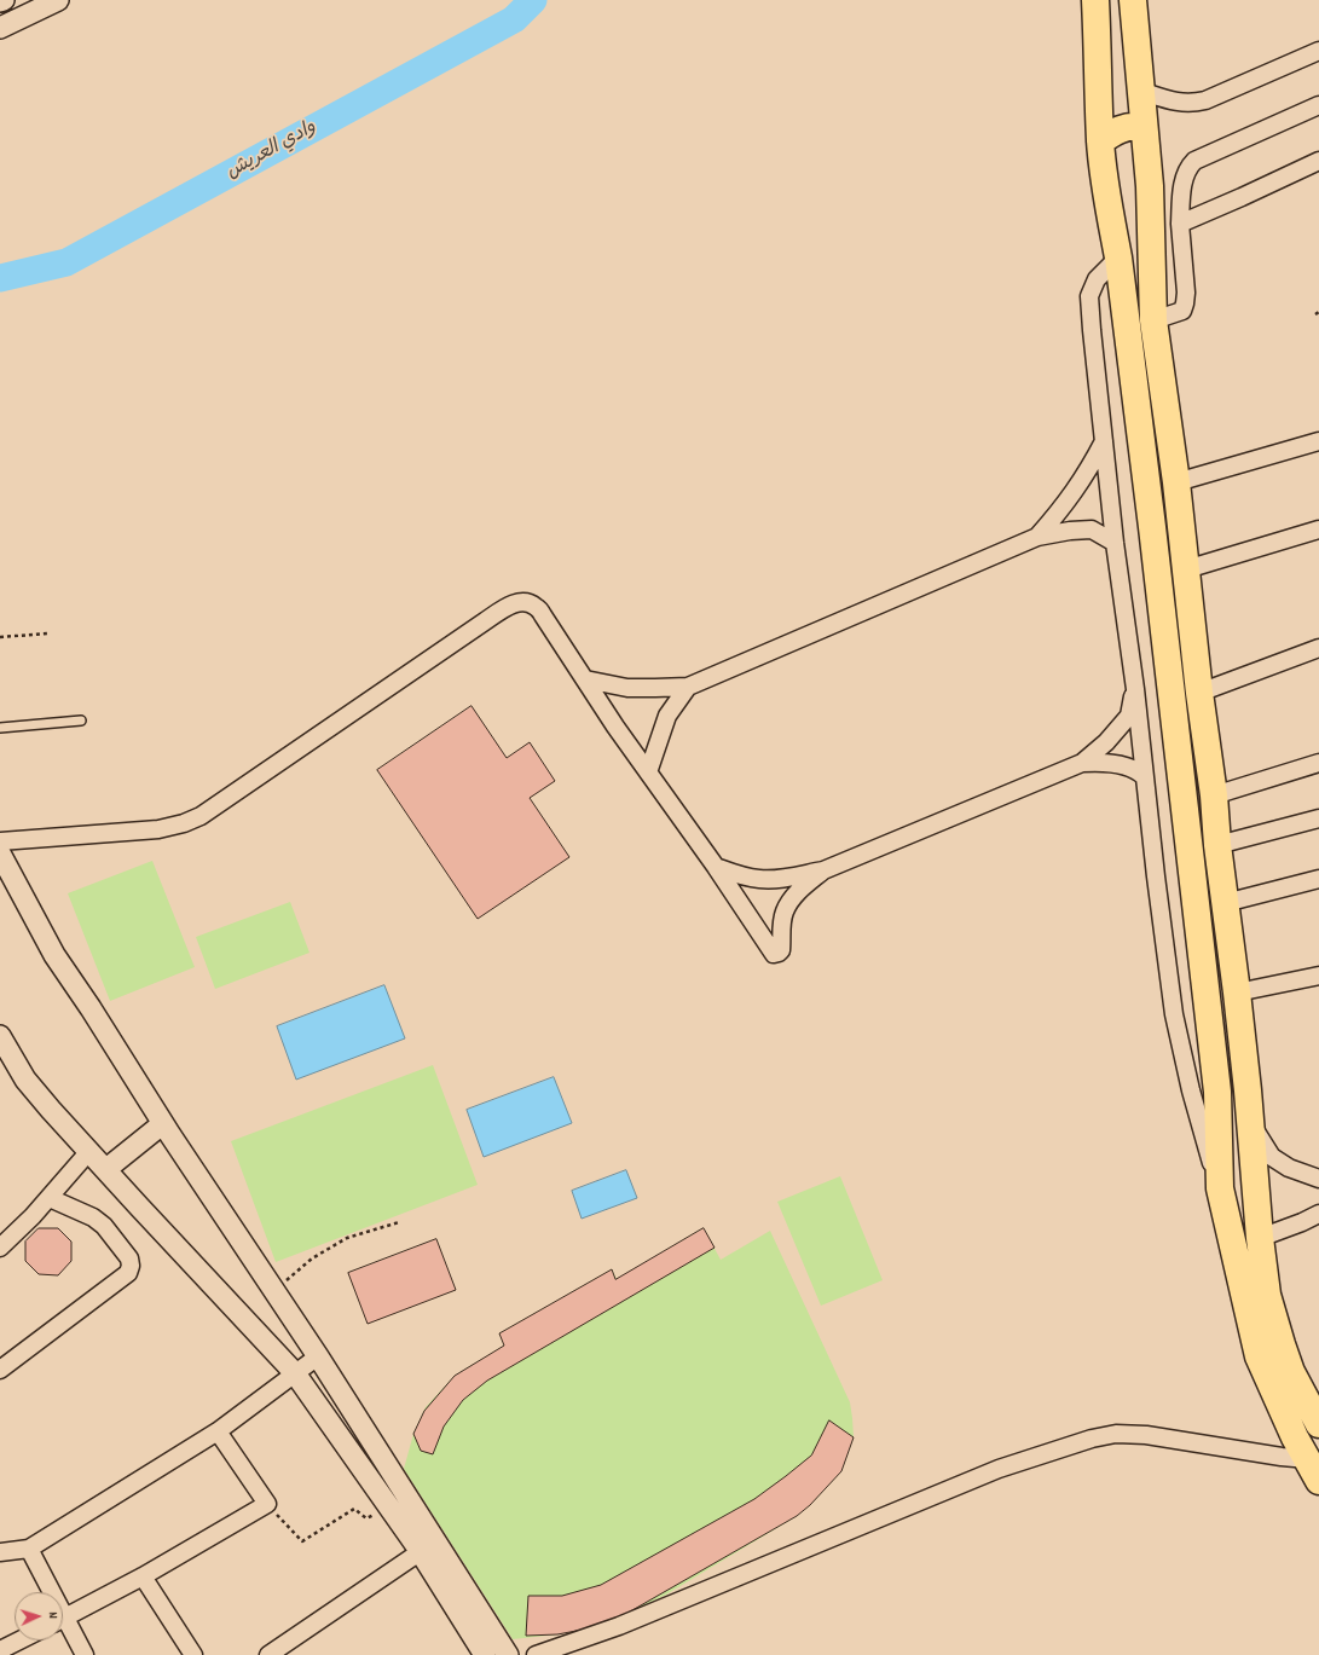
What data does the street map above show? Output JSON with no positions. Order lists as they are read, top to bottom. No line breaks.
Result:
{"water":["وادي العريش"],"north":"right"}
